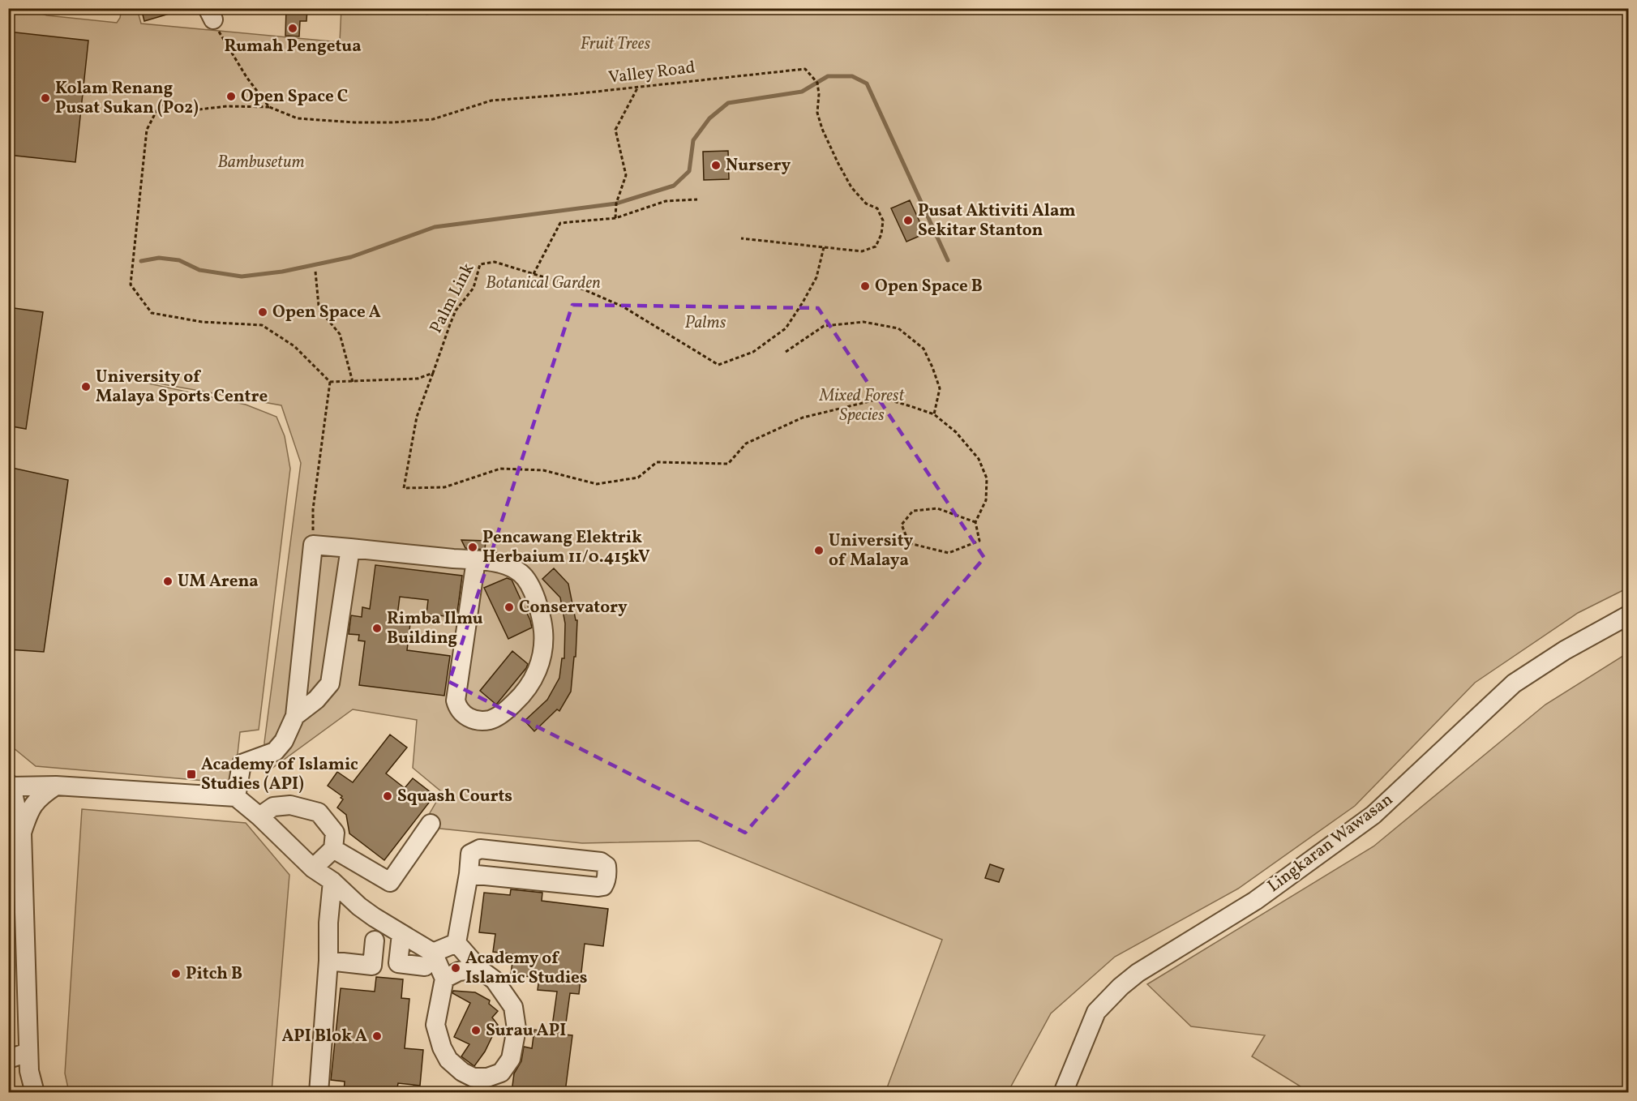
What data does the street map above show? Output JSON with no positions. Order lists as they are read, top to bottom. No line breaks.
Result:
{"streets":{"street":["Lingkaran Wawasan"],"path":["Valley Road","Palm Link"]},"crossings":[["Valley Road","Palm Link"]],"parks":["Fruit Trees","Bambusetum","Botanical Garden","Palms","Mixed Forest Species"],"places":{"other":["Rumah Pengetua","Open Space C","Kolam Renang Pusat Sukan (P02)","Nursery","Pusat Aktiviti Alam Sekitar Stanton","Open Space B","Open Space A","University of Malaya Sports Centre","Pencawang Elektrik Herbaium 11/0.415kV","University of Malaya","UM Arena","Conservatory","Rimba Ilmu Building","Squash Courts","Academy of Islamic Studies","Pitch B","Surau API","API Blok A"],"transit":["Academy of Islamic Studies (API)"]}}
